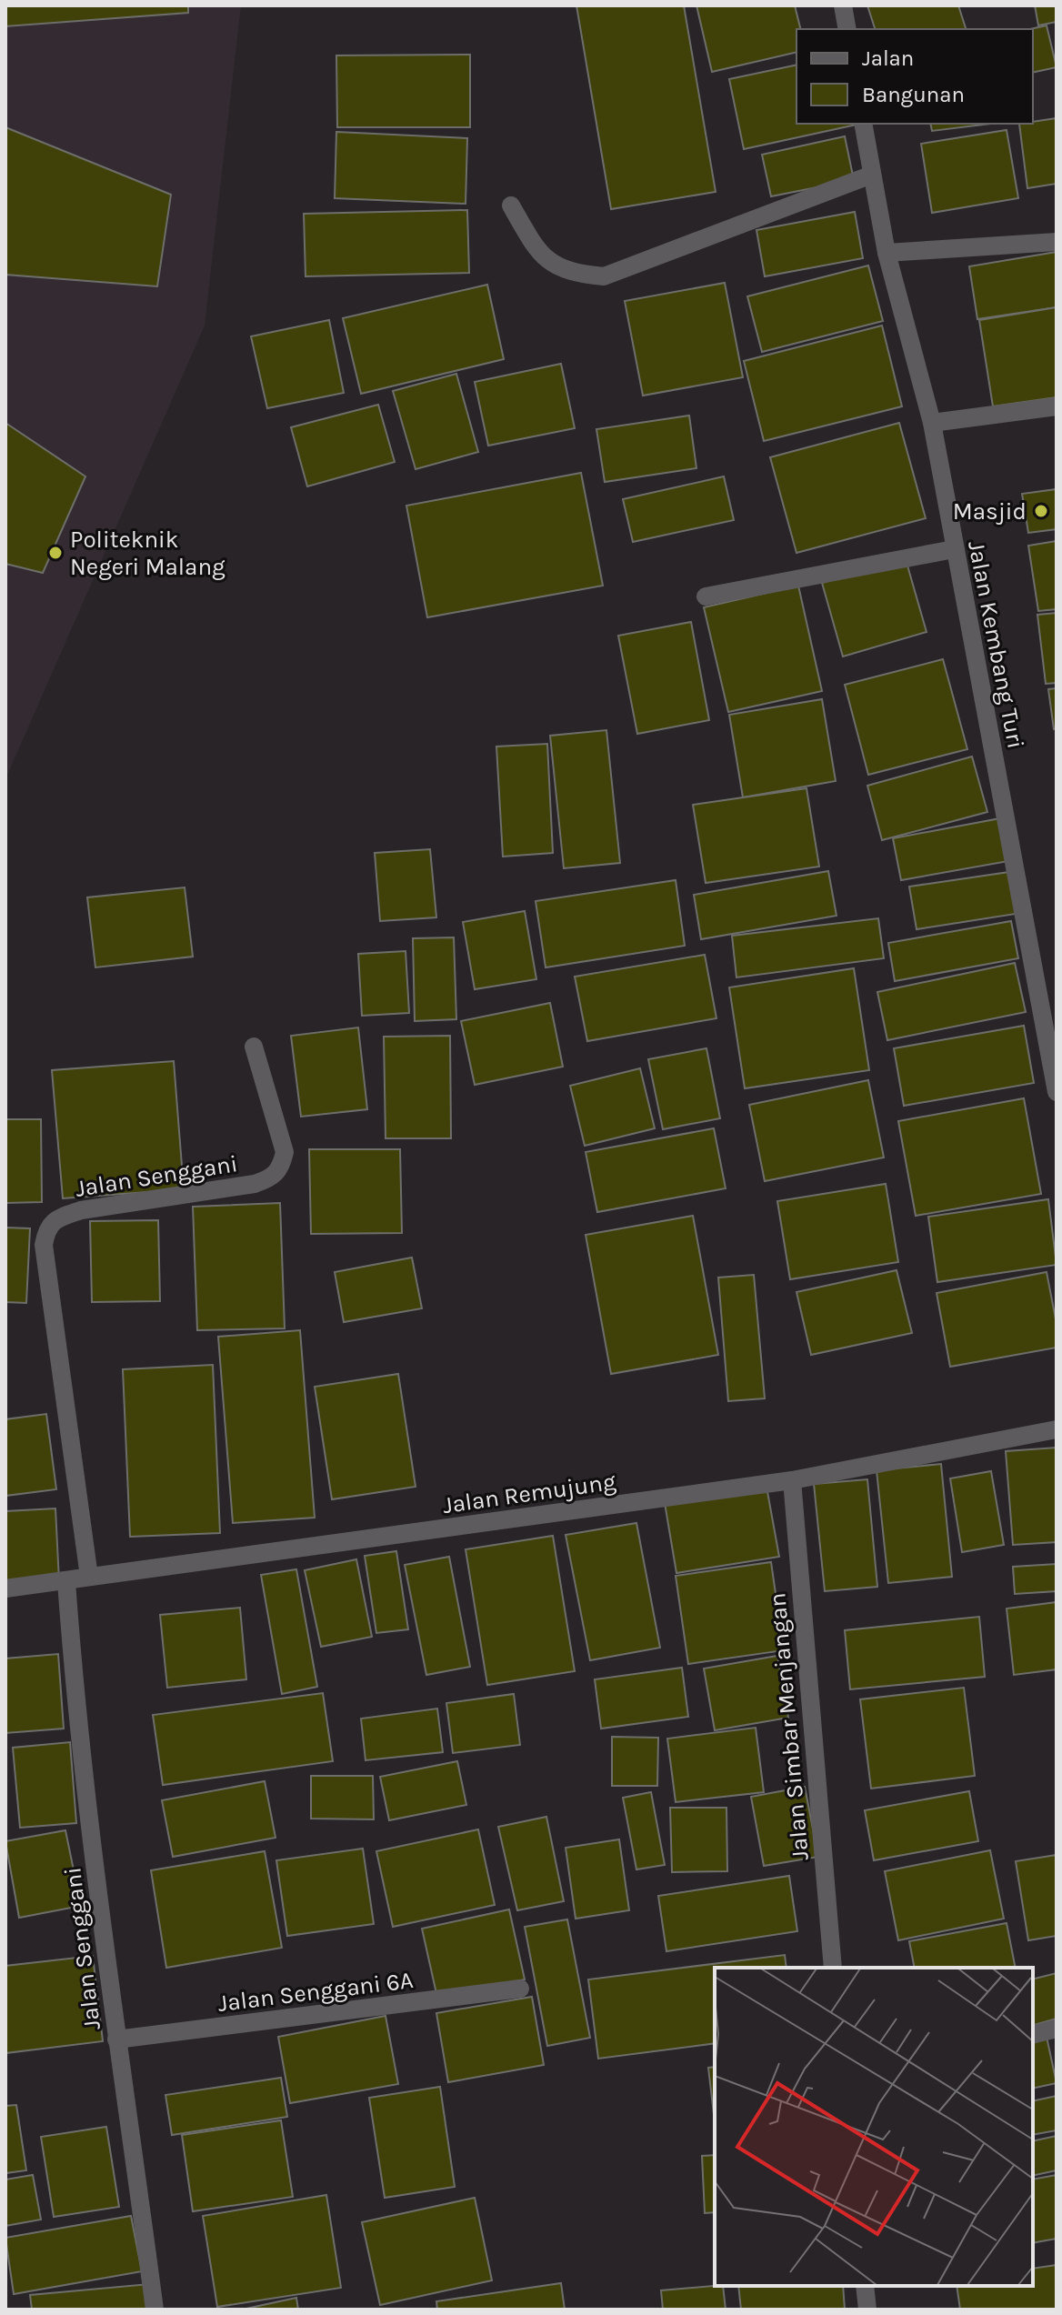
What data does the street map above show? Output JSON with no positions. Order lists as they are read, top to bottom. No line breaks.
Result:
{"streets":{"street":["Jalan Kembang Turi","Jalan Senggani","Jalan Remujung","Jalan Simbar Menjangan","Jalan Senggani 6A"]},"crossings":[["Jalan Senggani","Jalan Remujung"],["Jalan Senggani","Jalan Senggani 6A"],["Jalan Remujung","Jalan Simbar Menjangan"]],"places":["Masjid","Politeknik Negeri Malang"],"legend":["Jalan","Bangunan"]}
